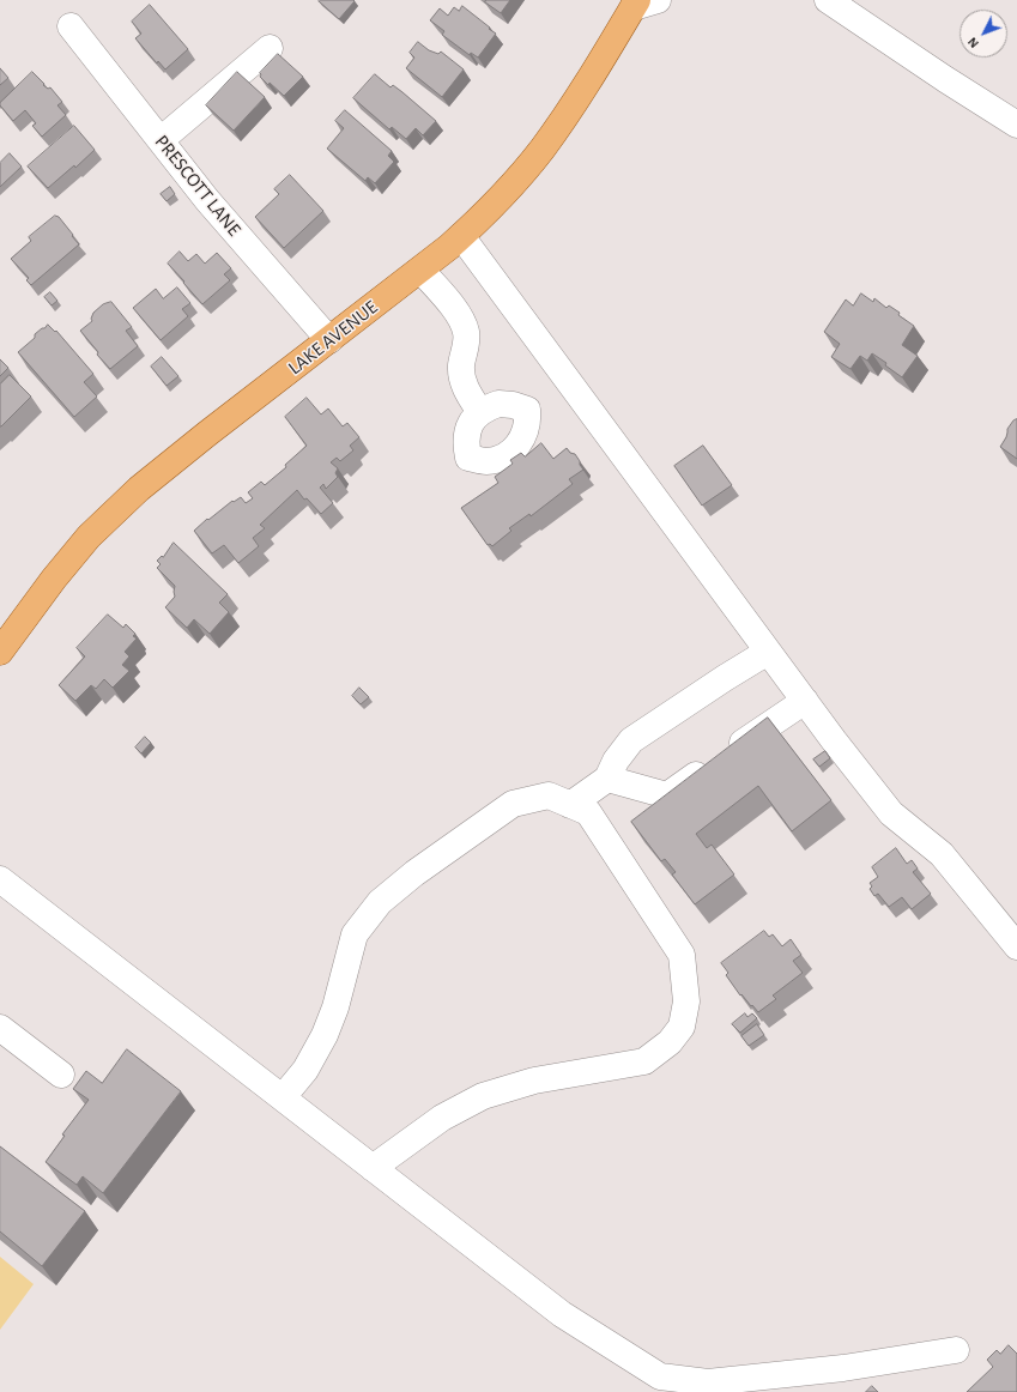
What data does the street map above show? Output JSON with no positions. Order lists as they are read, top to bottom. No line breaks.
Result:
{"streets":{"main road":["LAKE AVENUE"],"street":["PRESCOTT LANE"]},"crossings":[["PRESCOTT LANE","LAKE AVENUE"]],"north":"bottom left"}
